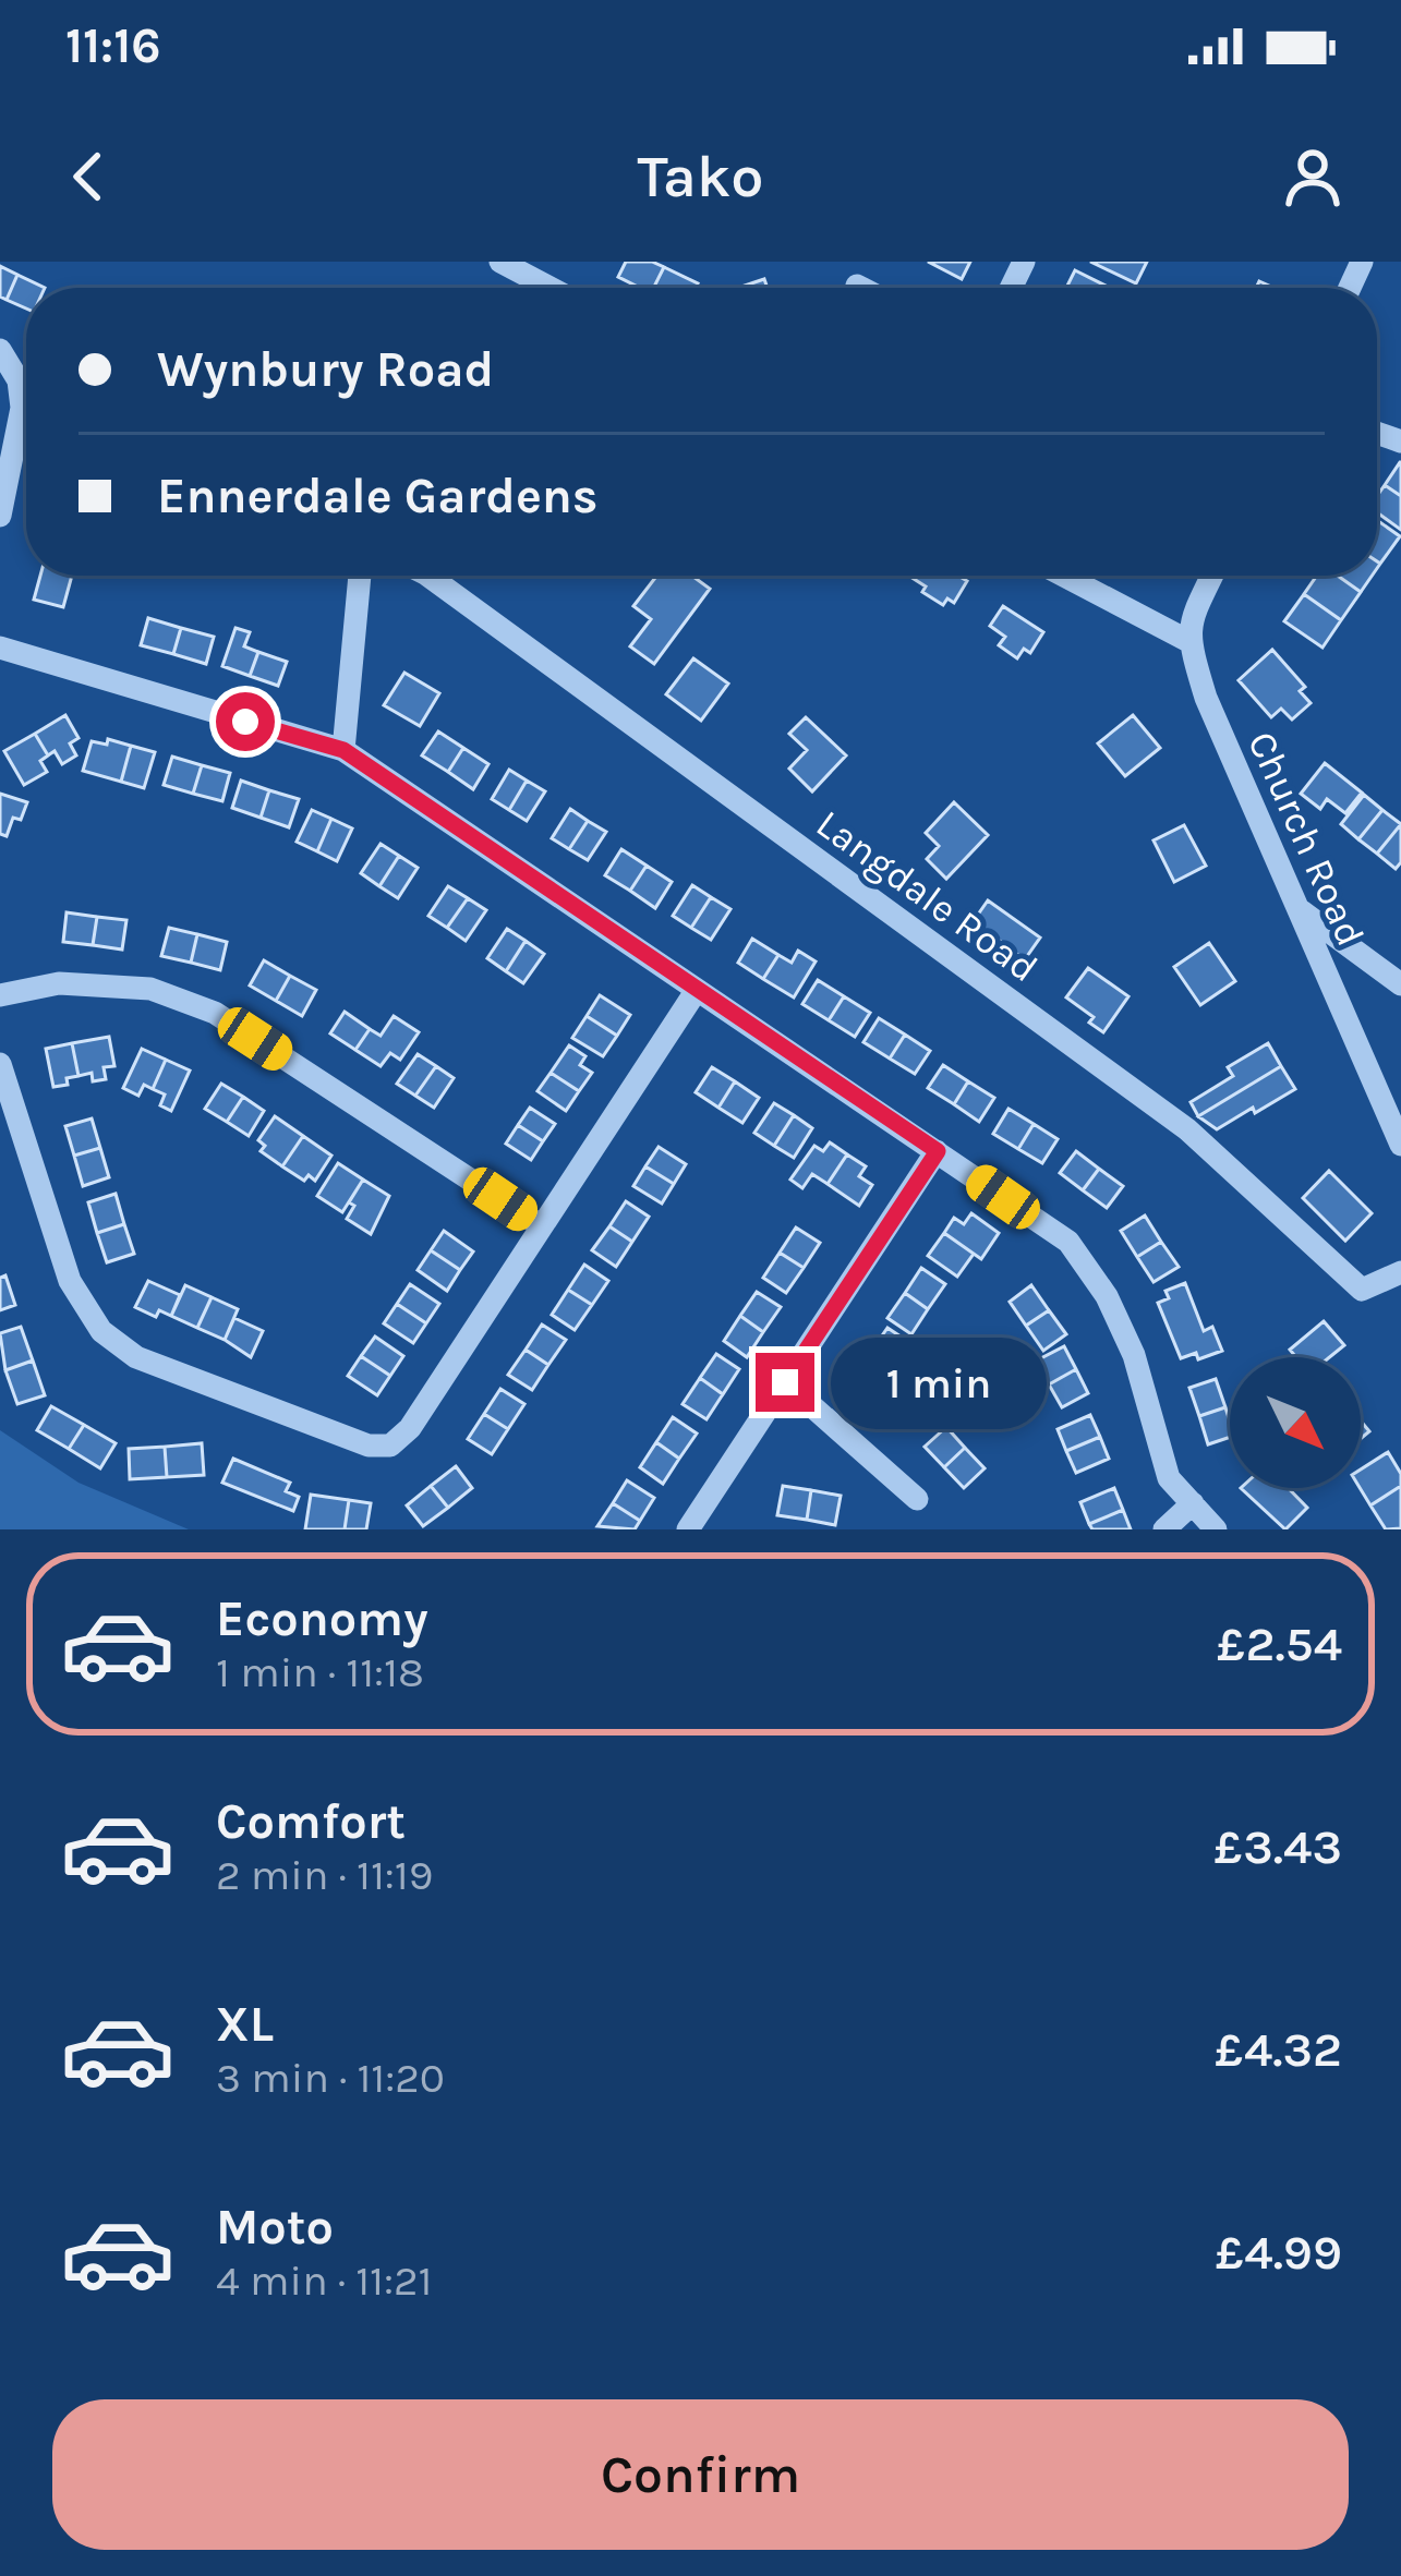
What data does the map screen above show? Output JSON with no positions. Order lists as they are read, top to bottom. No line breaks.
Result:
{"streets":{"street":["Church Road","Langdale Road"]},"north":"bottom right","page":{"status":"11:16","header":"Tako","banner":["Wynbury Road","Ennerdale Gardens"],"bubble":"1 min","list":[{"name":"Economy","note":"1 min · 11:18","value":"£2.54"},{"name":"Comfort","note":"2 min · 11:19","value":"£3.43"},{"name":"XL","note":"3 min · 11:20","value":"£4.32"},{"name":"Moto","note":"4 min · 11:21","value":"£4.99"}],"buttons":"Confirm"}}
